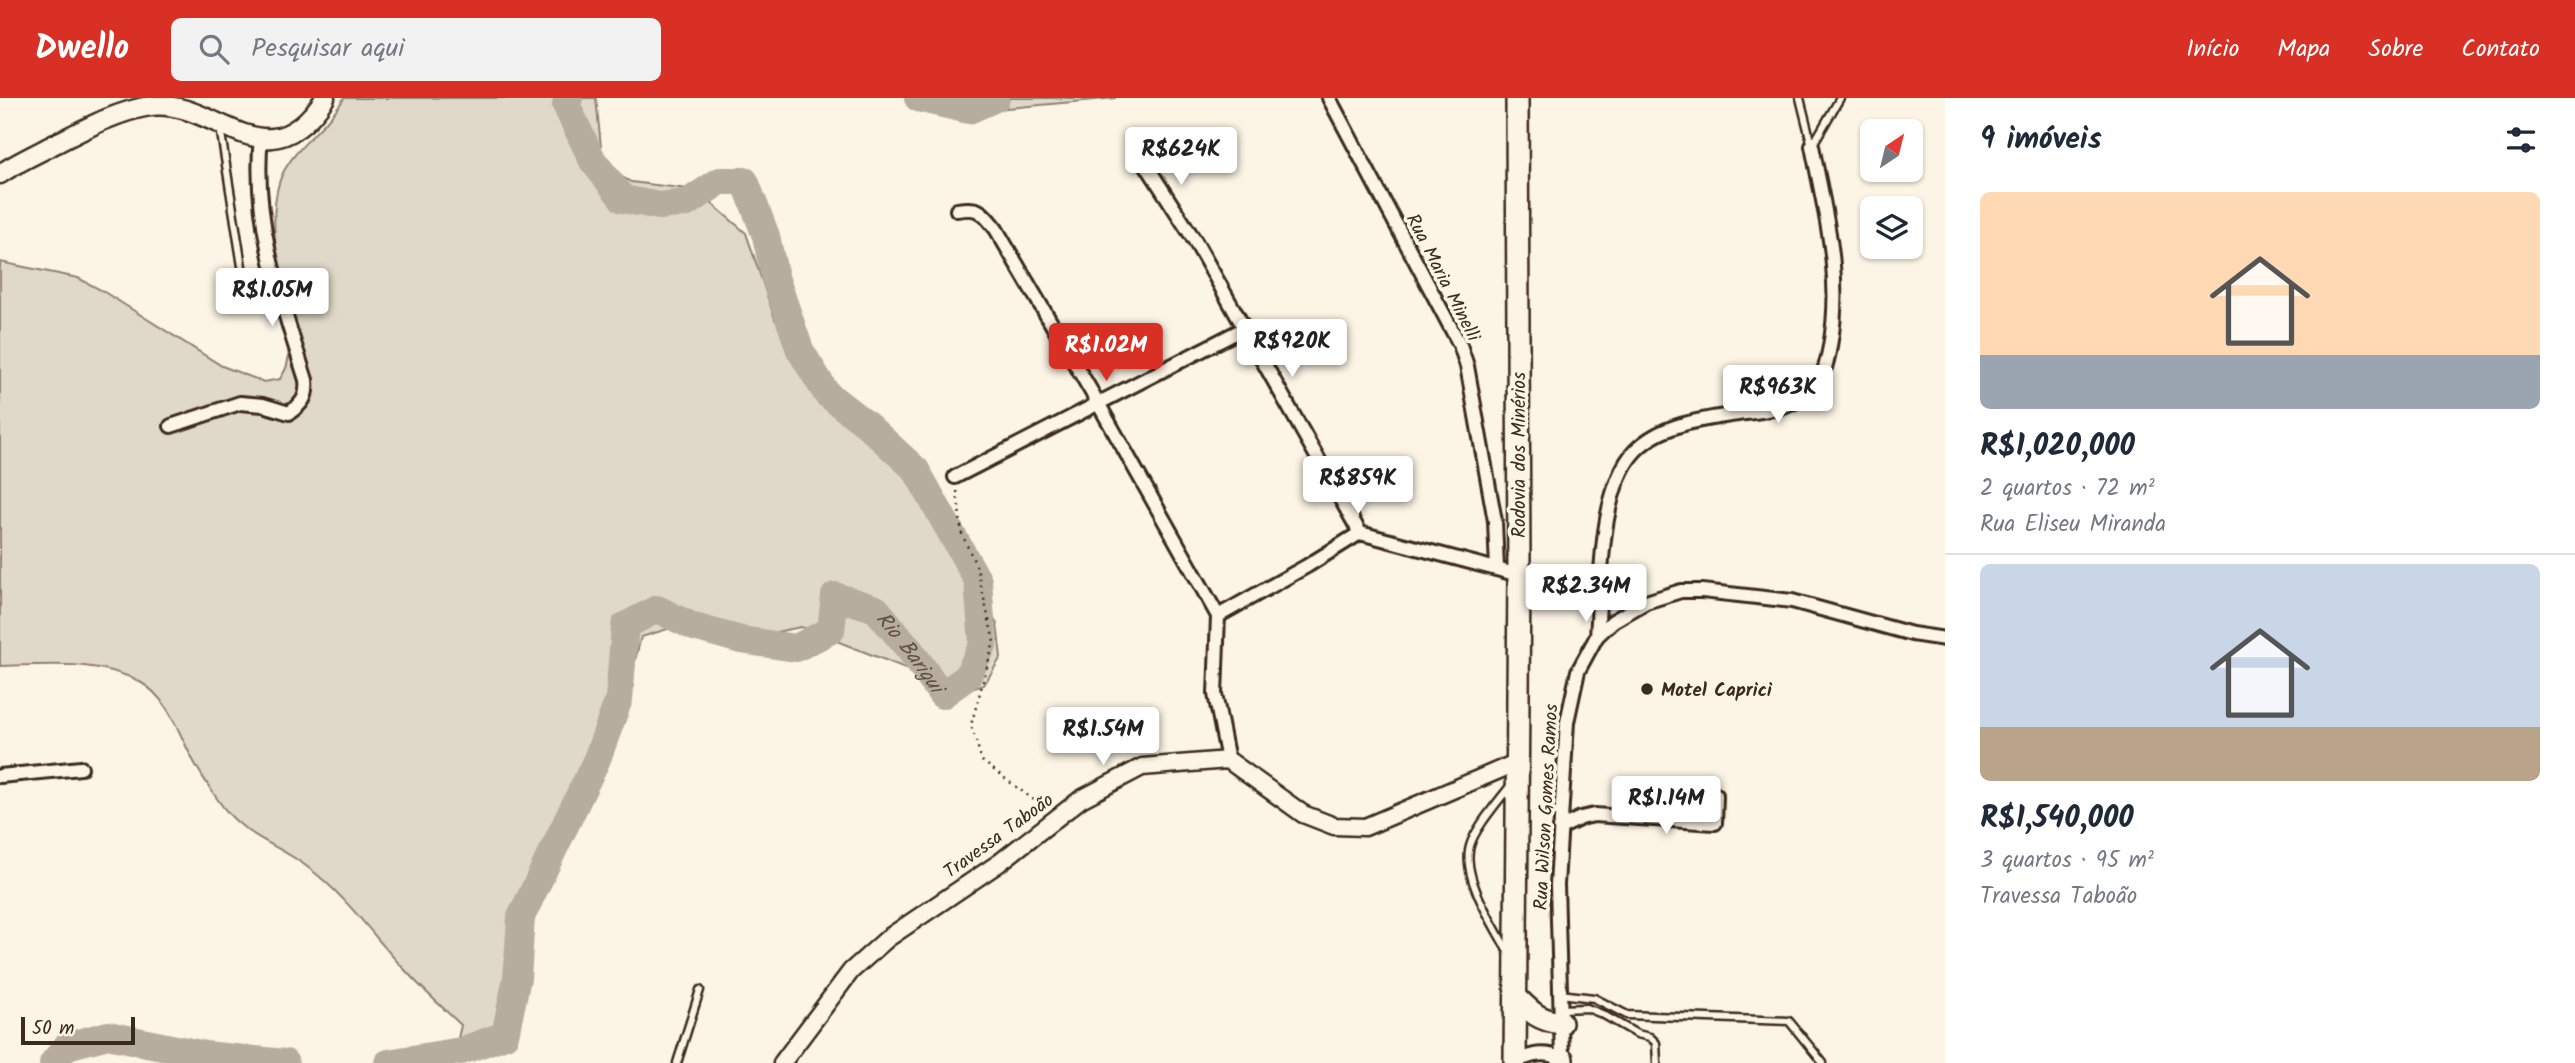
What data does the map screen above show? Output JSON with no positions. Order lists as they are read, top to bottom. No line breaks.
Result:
{"streets":{"main road":["Rodovia dos Minérios"],"street":["Rua Maria Minelli","Rua Wilson Gomes Ramos","Travessa Taboão"]},"crossings":[["Rodovia dos Minérios","Rua Wilson Gomes Ramos"]],"water":["Rio Barigui"],"places":["Motel Caprici"],"scale_bar":"50 m","north":"top right","page":{"header":"Dwello","search":"Pesquisar aqui","nav":["Início","Mapa","Sobre","Contato"],"heading":"9 imóveis","price":["R$624K","R$1.05M","R$920K","R$1.02M","R$963K","R$859K","R$2.34M","R$1.54M","R$1.14M"],"list":[{"name":"R$1,020,000","note":"2 quartos · 72 m² · Rua Eliseu Miranda"},{"name":"R$1,540,000","note":"3 quartos · 95 m² · Travessa Taboão"}],"scale":"50 m"}}
